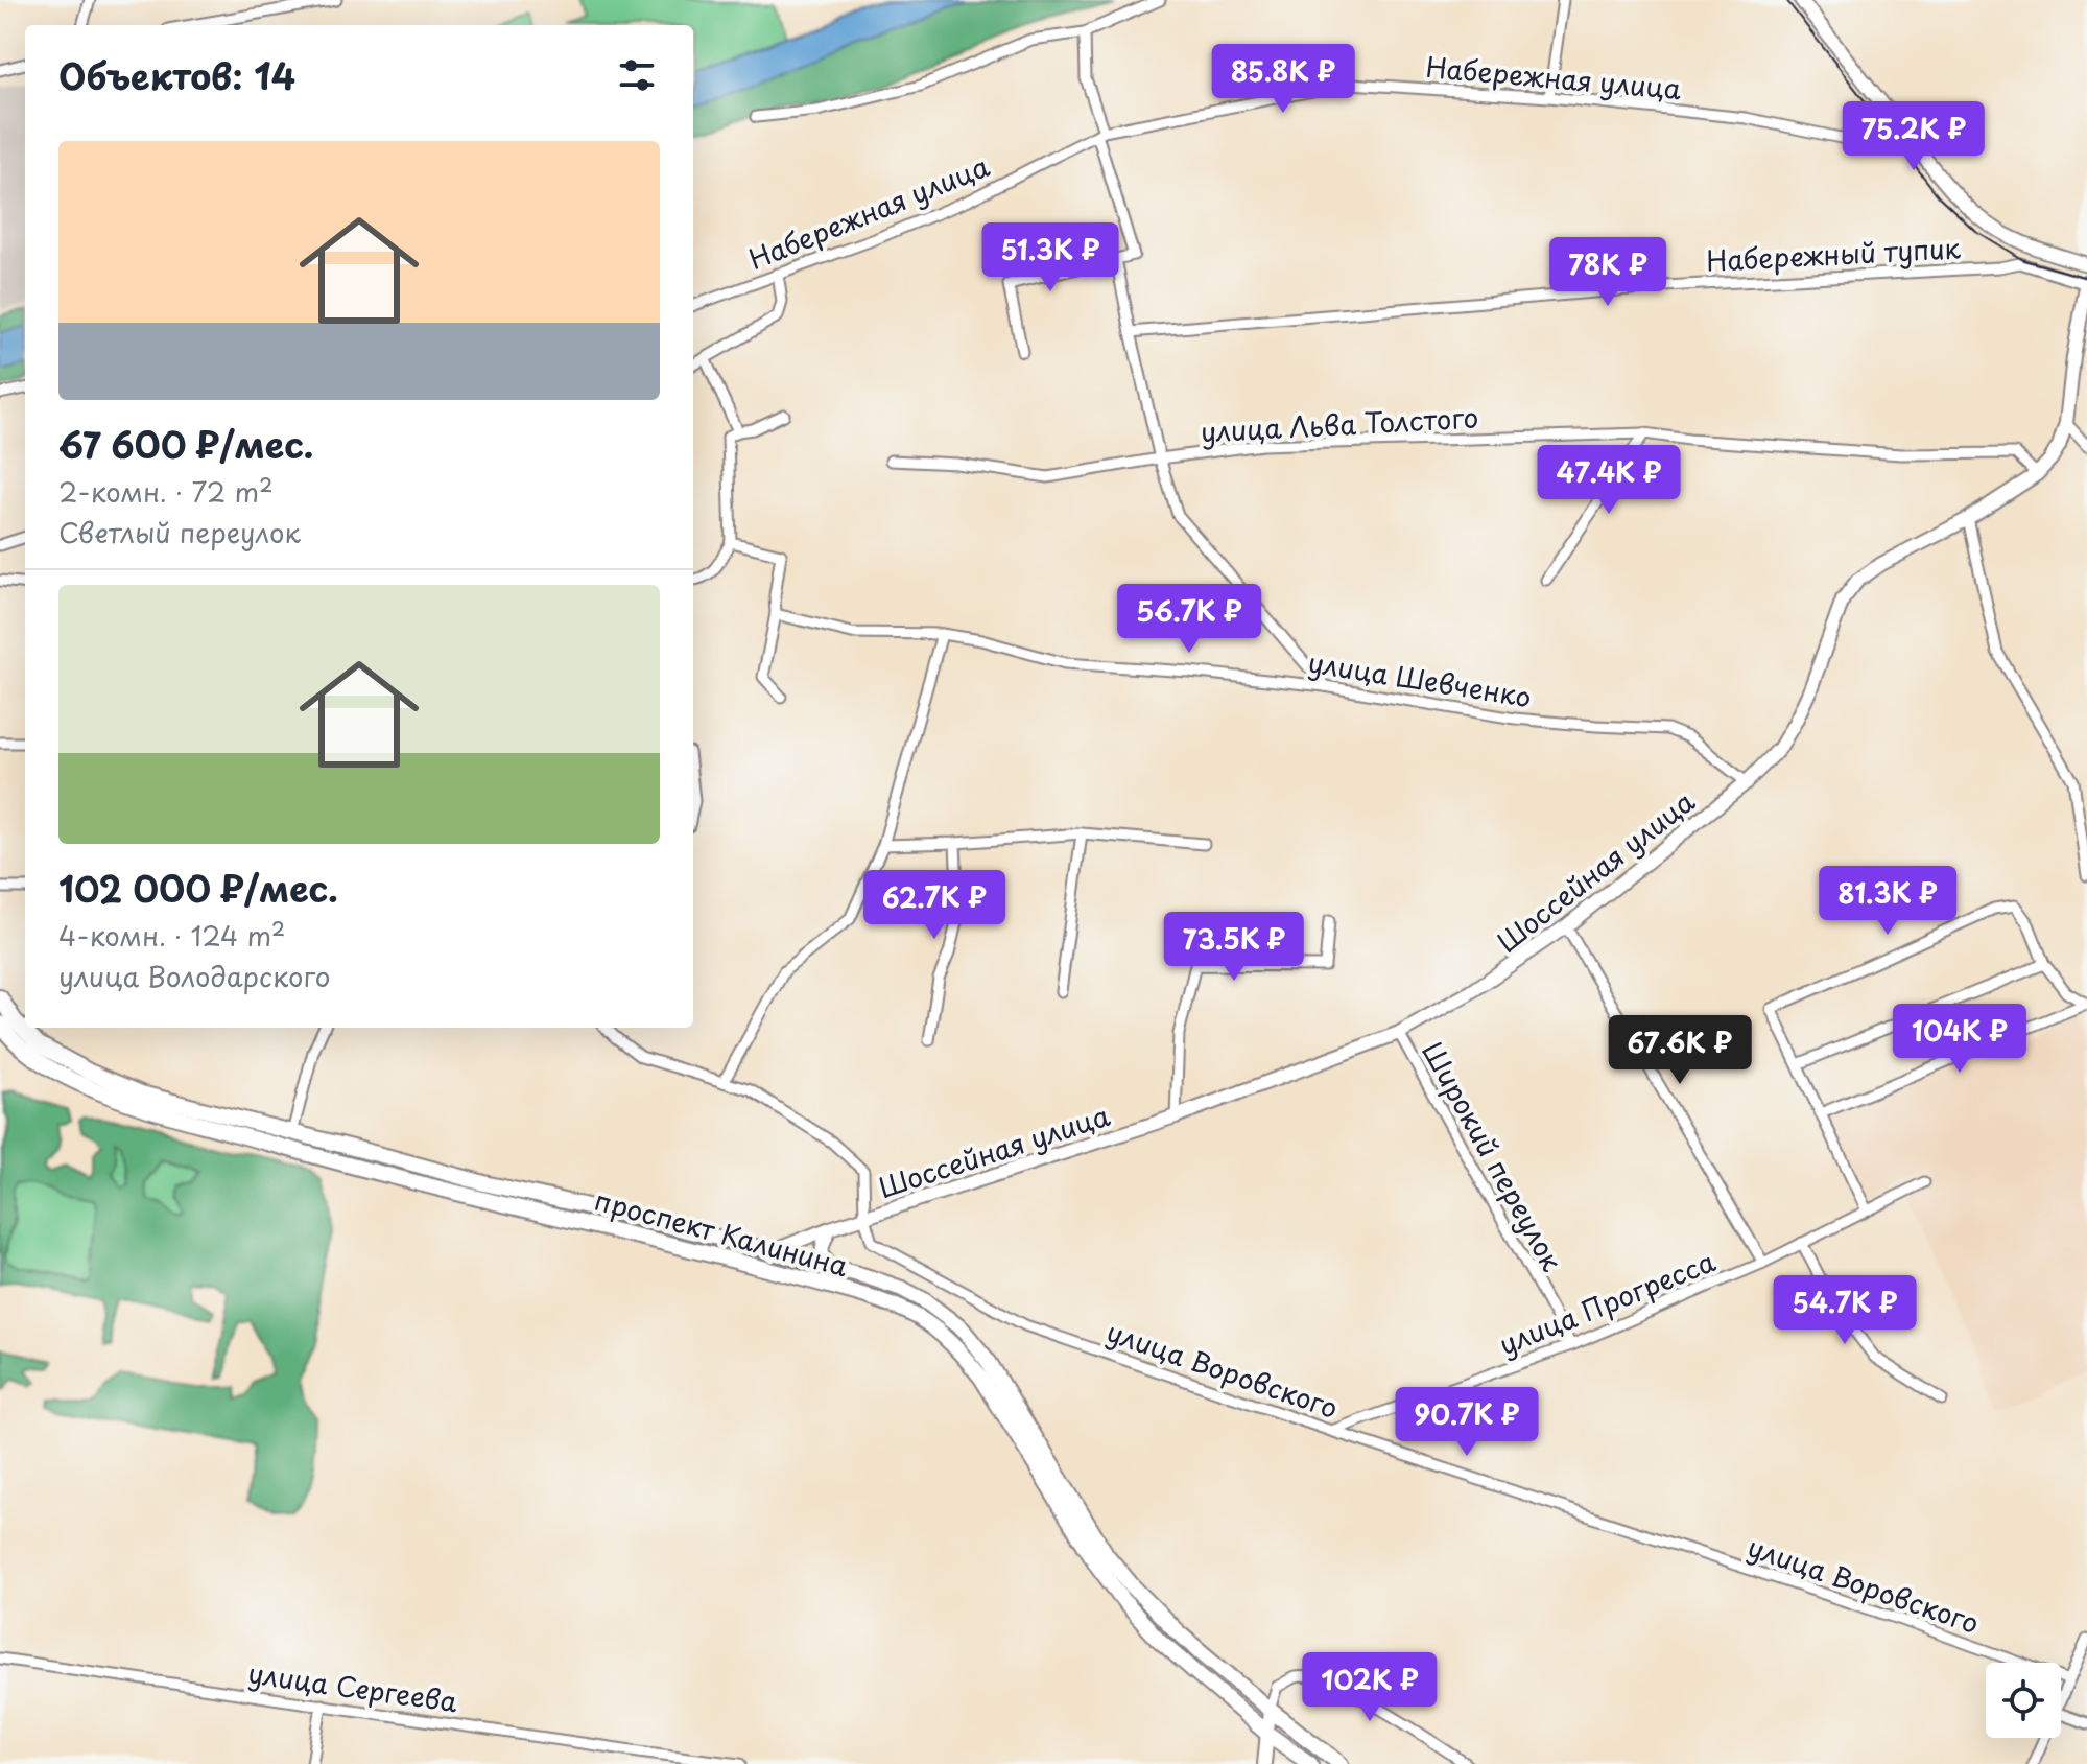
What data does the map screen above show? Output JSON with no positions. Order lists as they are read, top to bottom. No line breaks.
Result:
{"streets":{"main road":["Шоссейная улица","проспект Калинина"],"street":["Набережная улица","Набережный тупик","улица Льва Толстого","улица Шевченко","Широкий переулок","улица Прогресса","улица Воровского","улица Сергеева"]},"crossings":[["Набережный тупик","Шоссейная улица"],["улица Льва Толстого","Шоссейная улица"],["улица Шевченко","Шоссейная улица"],["Шоссейная улица","Широкий переулок"],["Шоссейная улица","проспект Калинина"],["Шоссейная улица","улица Воровского"],["Широкий переулок","улица Прогресса"],["улица Прогресса","улица Воровского"]],"page":{"heading":"Объектов: 14","price":["85.8K ₽","75.2K ₽","51.3K ₽","78K ₽","47.4K ₽","56.7K ₽","81.3K ₽","62.7K ₽","73.5K ₽","104K ₽","67.6K ₽","54.7K ₽","90.7K ₽","102K ₽"],"list":[{"name":"67 600 ₽/мес.","note":"2-комн. · 72 m² · Светлый переулок"},{"name":"102 000 ₽/мес.","note":"4-комн. · 124 m² · улица Володарского"}]}}
